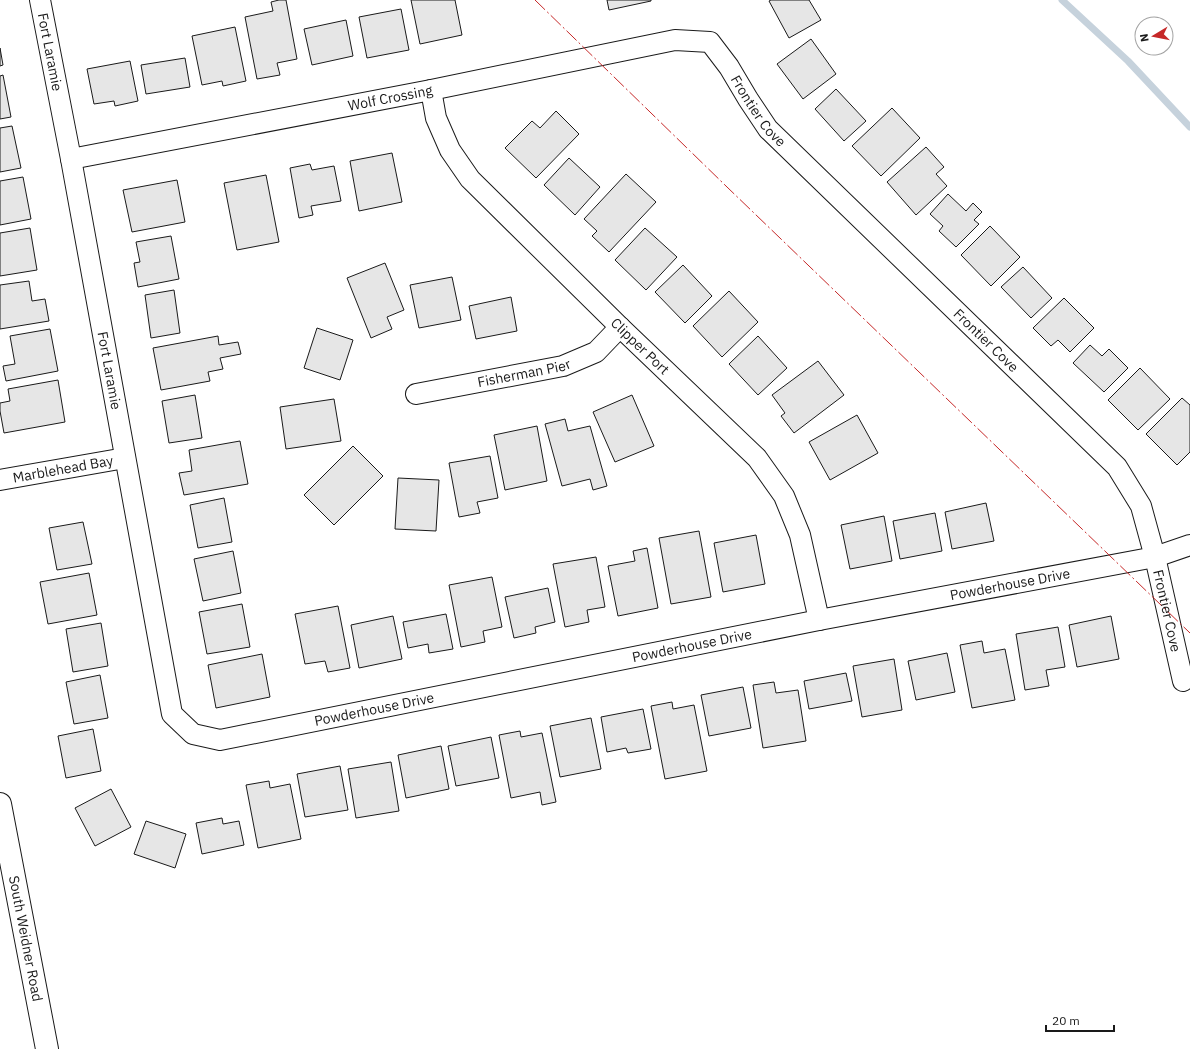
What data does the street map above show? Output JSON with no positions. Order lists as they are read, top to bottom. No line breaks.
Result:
{"streets":{"main road":["South Weidner Road"],"street":["Fort Laramie","Wolf Crossing","Frontier Cove","Clipper Port","Fisherman Pier","Marblehead Bay","Powderhouse Drive"]},"crossings":[["Fort Laramie","Wolf Crossing"],["Fort Laramie","Marblehead Bay"],["Fort Laramie","Powderhouse Drive"],["Wolf Crossing","Frontier Cove"],["Wolf Crossing","Clipper Port"],["Frontier Cove","Powderhouse Drive"],["Clipper Port","Fisherman Pier"],["Clipper Port","Powderhouse Drive"]],"scale_bar":"20 m","north":"left"}
